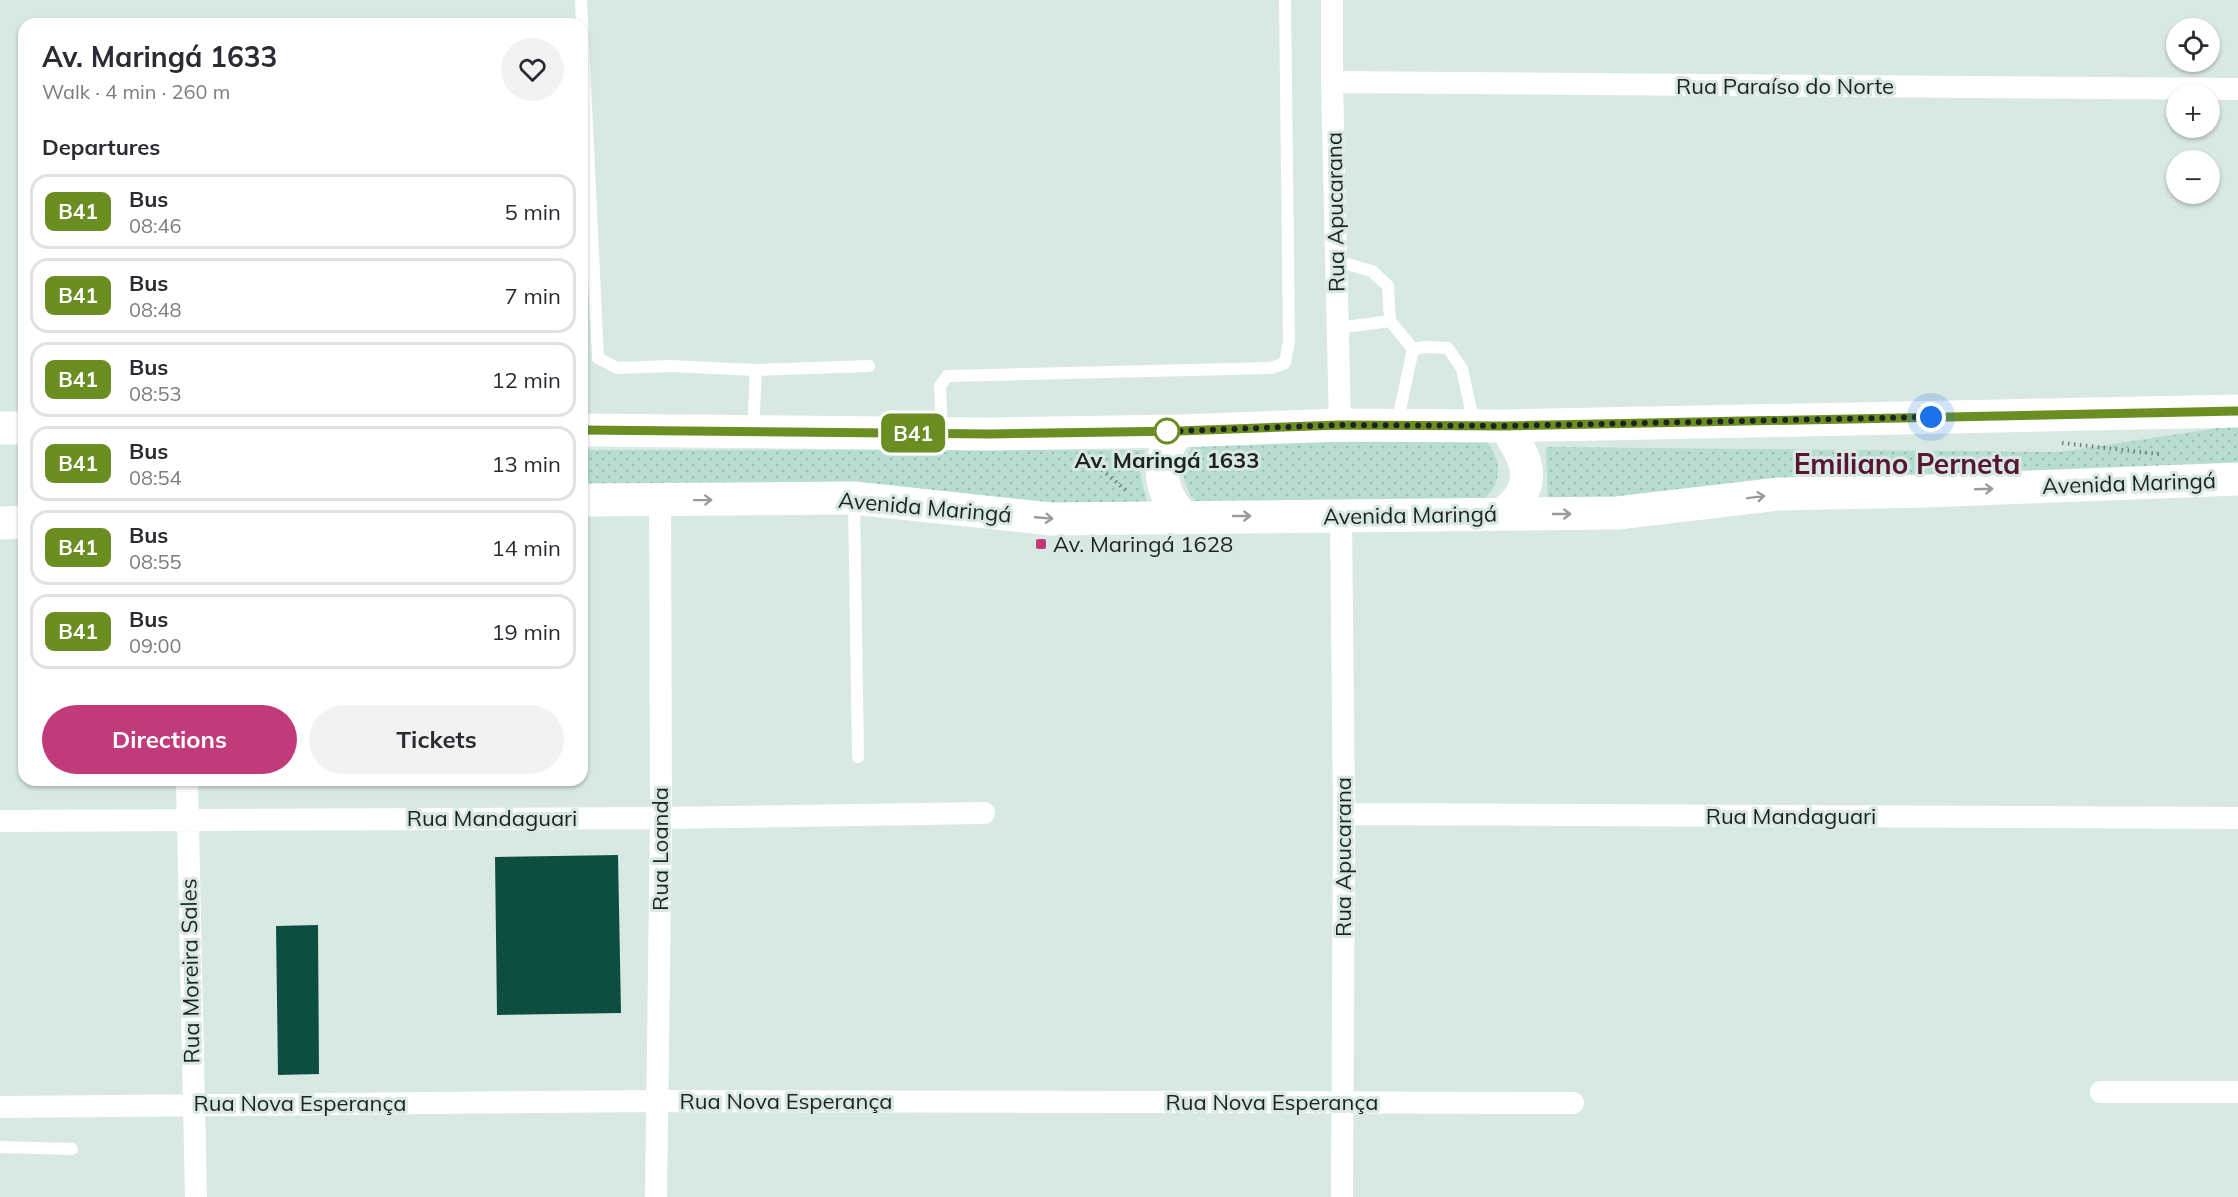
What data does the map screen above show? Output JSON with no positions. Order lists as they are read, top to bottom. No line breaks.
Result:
{"streets":{"main road":["Avenida Maringá"],"street":["Rua Paraíso do Norte","Rua Apucarana","Rua Mandaguari","Rua Loanda","Rua Moreira Sales","Rua Nova Esperança"]},"crossings":[["Rua Paraíso do Norte","Rua Apucarana"],["Rua Apucarana","Avenida Maringá"],["Rua Apucarana","Rua Mandaguari"],["Rua Apucarana","Rua Nova Esperança"],["Avenida Maringá","Rua Loanda"],["Rua Mandaguari","Rua Loanda"],["Rua Mandaguari","Rua Moreira Sales"],["Rua Loanda","Rua Nova Esperança"],["Rua Moreira Sales","Rua Nova Esperança"]],"districts":["Emiliano Perneta"],"places":{"other":["Av. Maringá 1633"],"transit":["Av. Maringá 1628"]},"lines":["bus line B41"],"page":{"on_map":"B41","map_buttons":["+","−"],"heading":[["Av. Maringá 1633","Walk · 4 min · 260 m"],"Departures"],"list":[{"mark":"B41","name":"Bus","note":"08:46","value":"5 min"},{"mark":"B41","name":"Bus","note":"08:48","value":"7 min"},{"mark":"B41","name":"Bus","note":"08:53","value":"12 min"},{"mark":"B41","name":"Bus","note":"08:54","value":"13 min"},{"mark":"B41","name":"Bus","note":"08:55","value":"14 min"},{"mark":"B41","name":"Bus","note":"09:00","value":"19 min"}],"buttons":["Directions","Tickets"]}}
